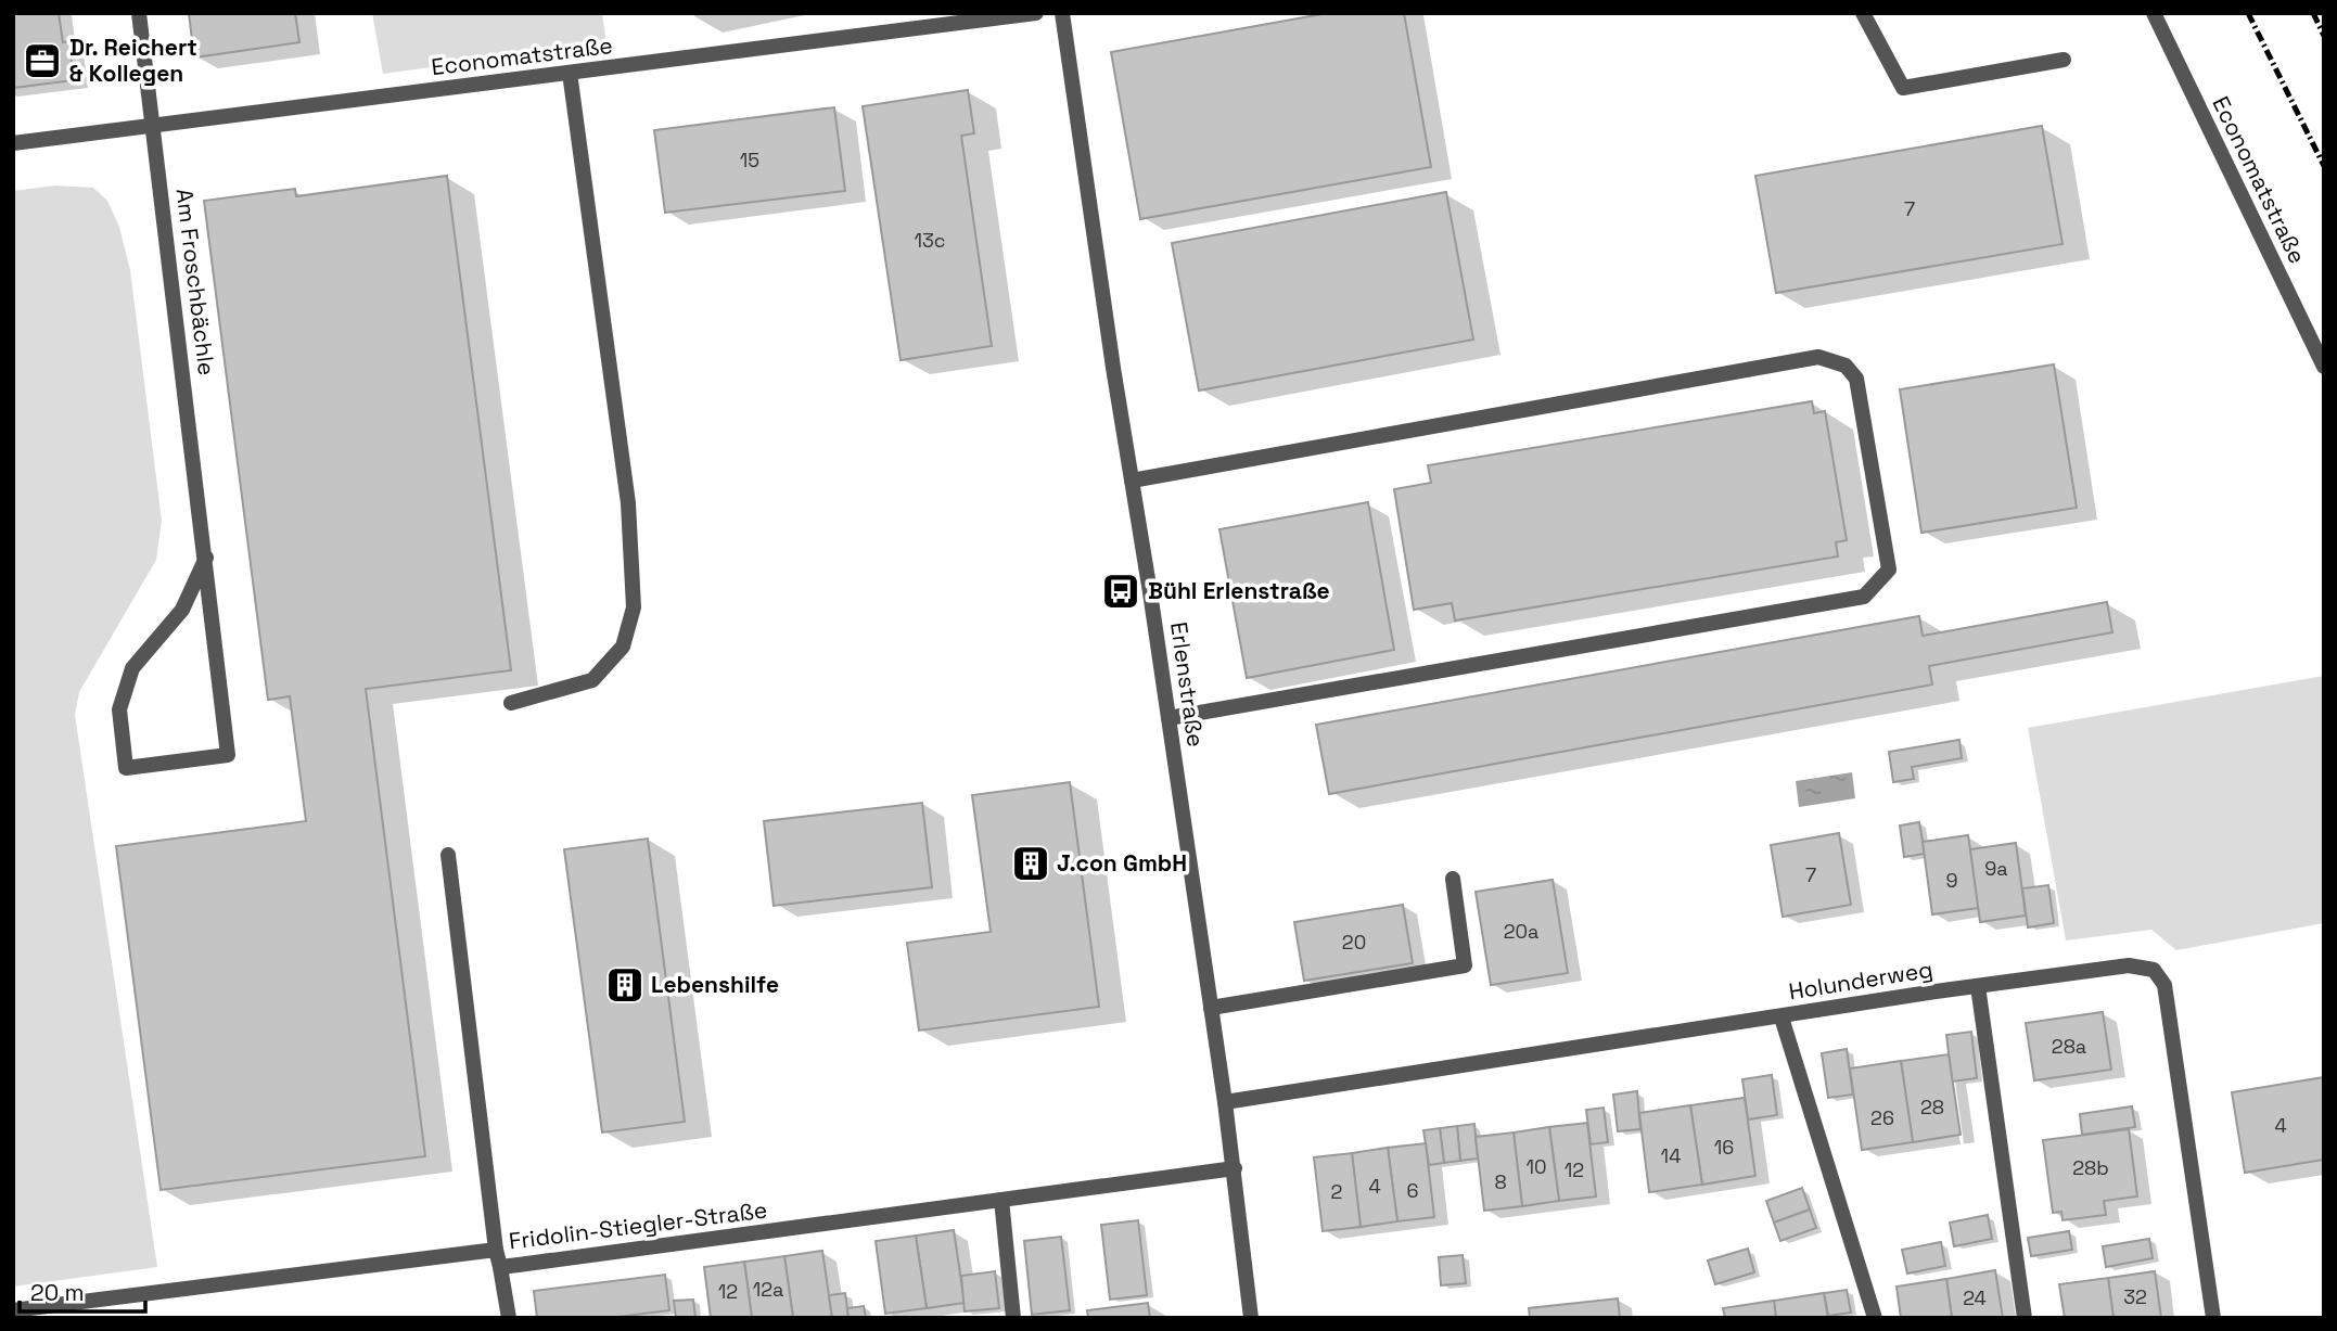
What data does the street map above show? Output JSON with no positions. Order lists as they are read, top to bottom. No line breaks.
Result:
{"streets":{"street":["Economatstraße","Am Froschbächle","Erlenstraße","Holunderweg","Fridolin-Stiegler-Straße"]},"crossings":[["Economatstraße","Am Froschbächle"],["Erlenstraße","Holunderweg"],["Erlenstraße","Fridolin-Stiegler-Straße"]],"places":{"office":["Dr. Reichert & Kollegen"],"bus stop":["Bühl Erlenstraße"],"building":["J.con GmbH","Lebenshilfe"]},"house_numbers":["15","7","13c","9a","7","9","20a","20","28a","28","26","4","16","14","10","28b","12","8","4","6","2","12a","12","32","24"],"scale_bar":"20 m"}
